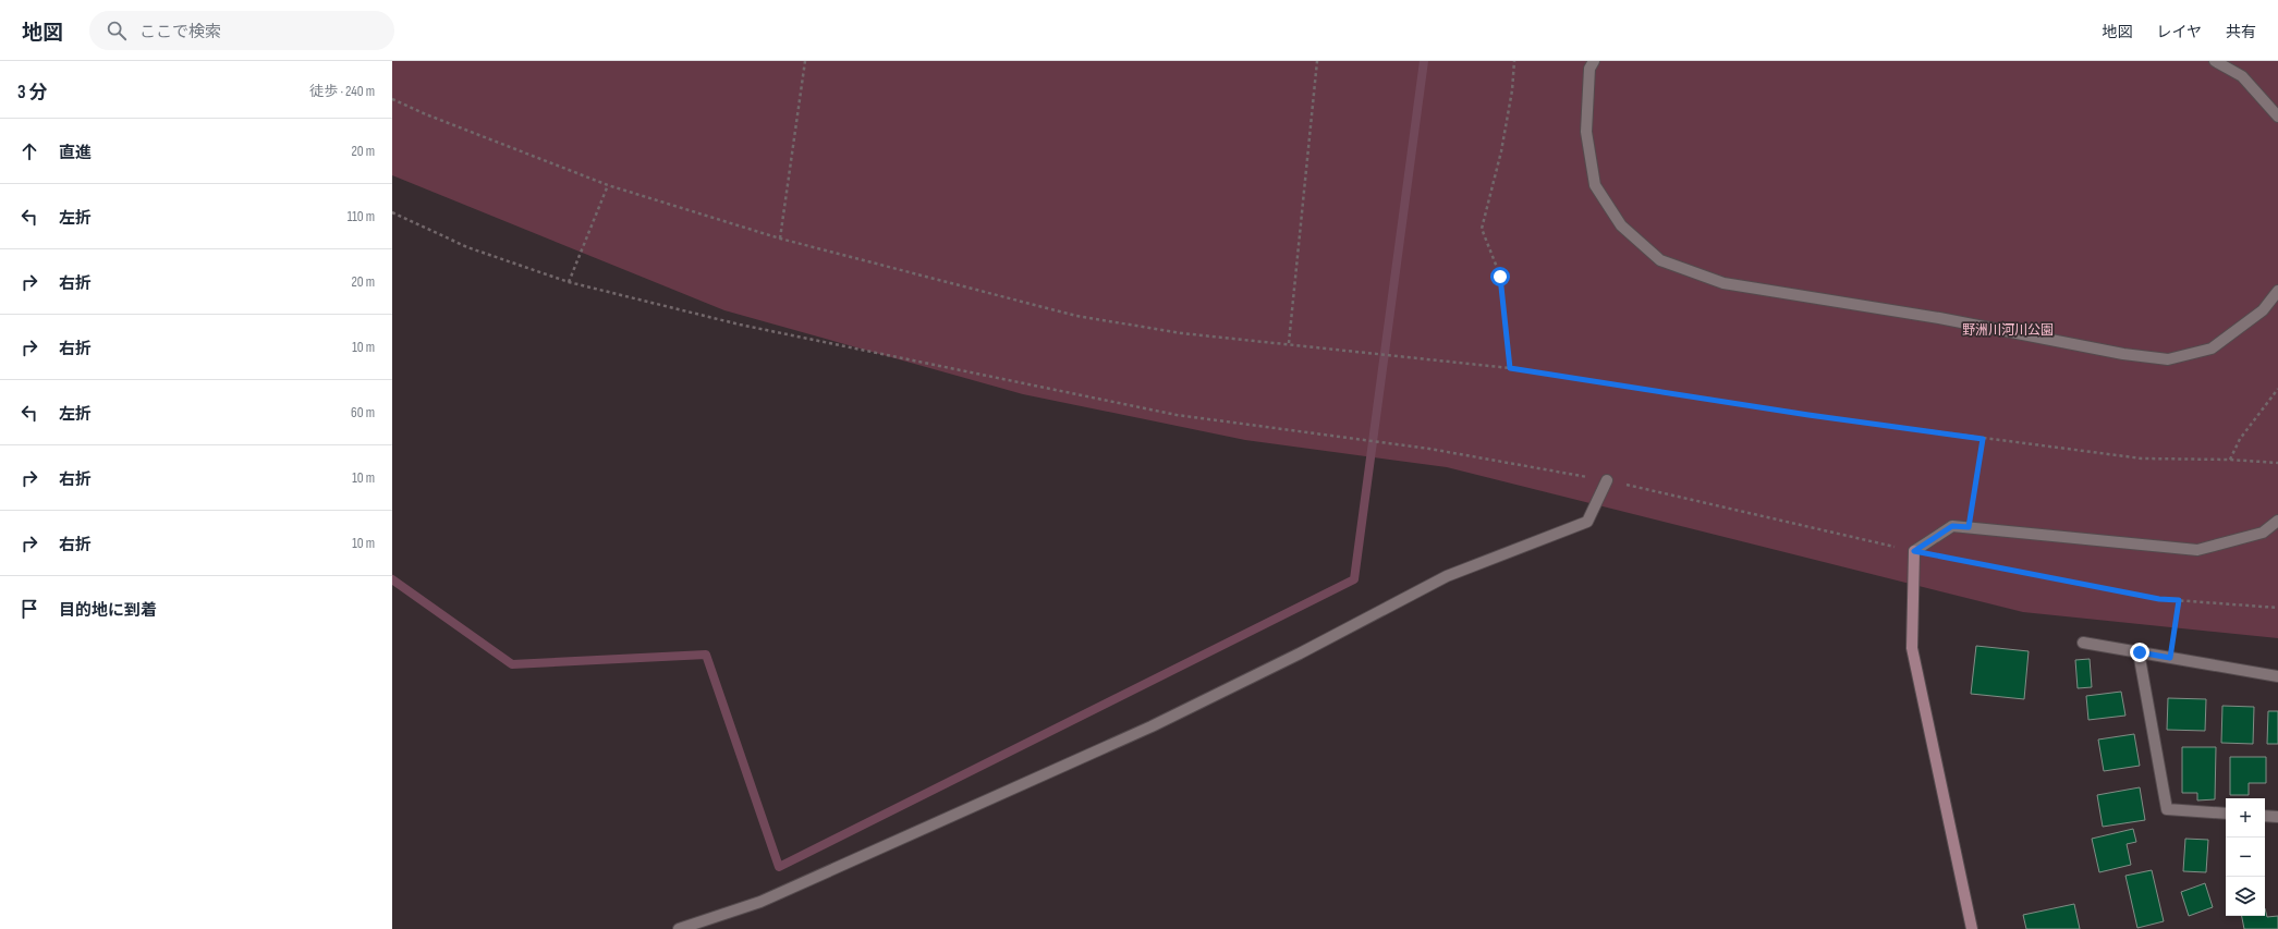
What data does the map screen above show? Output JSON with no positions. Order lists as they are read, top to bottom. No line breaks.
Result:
{"parks":["野洲川河川公園"],"page":{"header":"地図","search":"ここで検索","nav":["地図","レイヤ","共有"],"heading":["3 分","徒歩 · 240 m"],"list":[["直進","20 m"],["左折","110 m"],["右折","20 m"],["右折","10 m"],["左折","60 m"],["右折","10 m"],["右折","10 m"],"目的地に到着"],"map_buttons":["+","−"]}}
